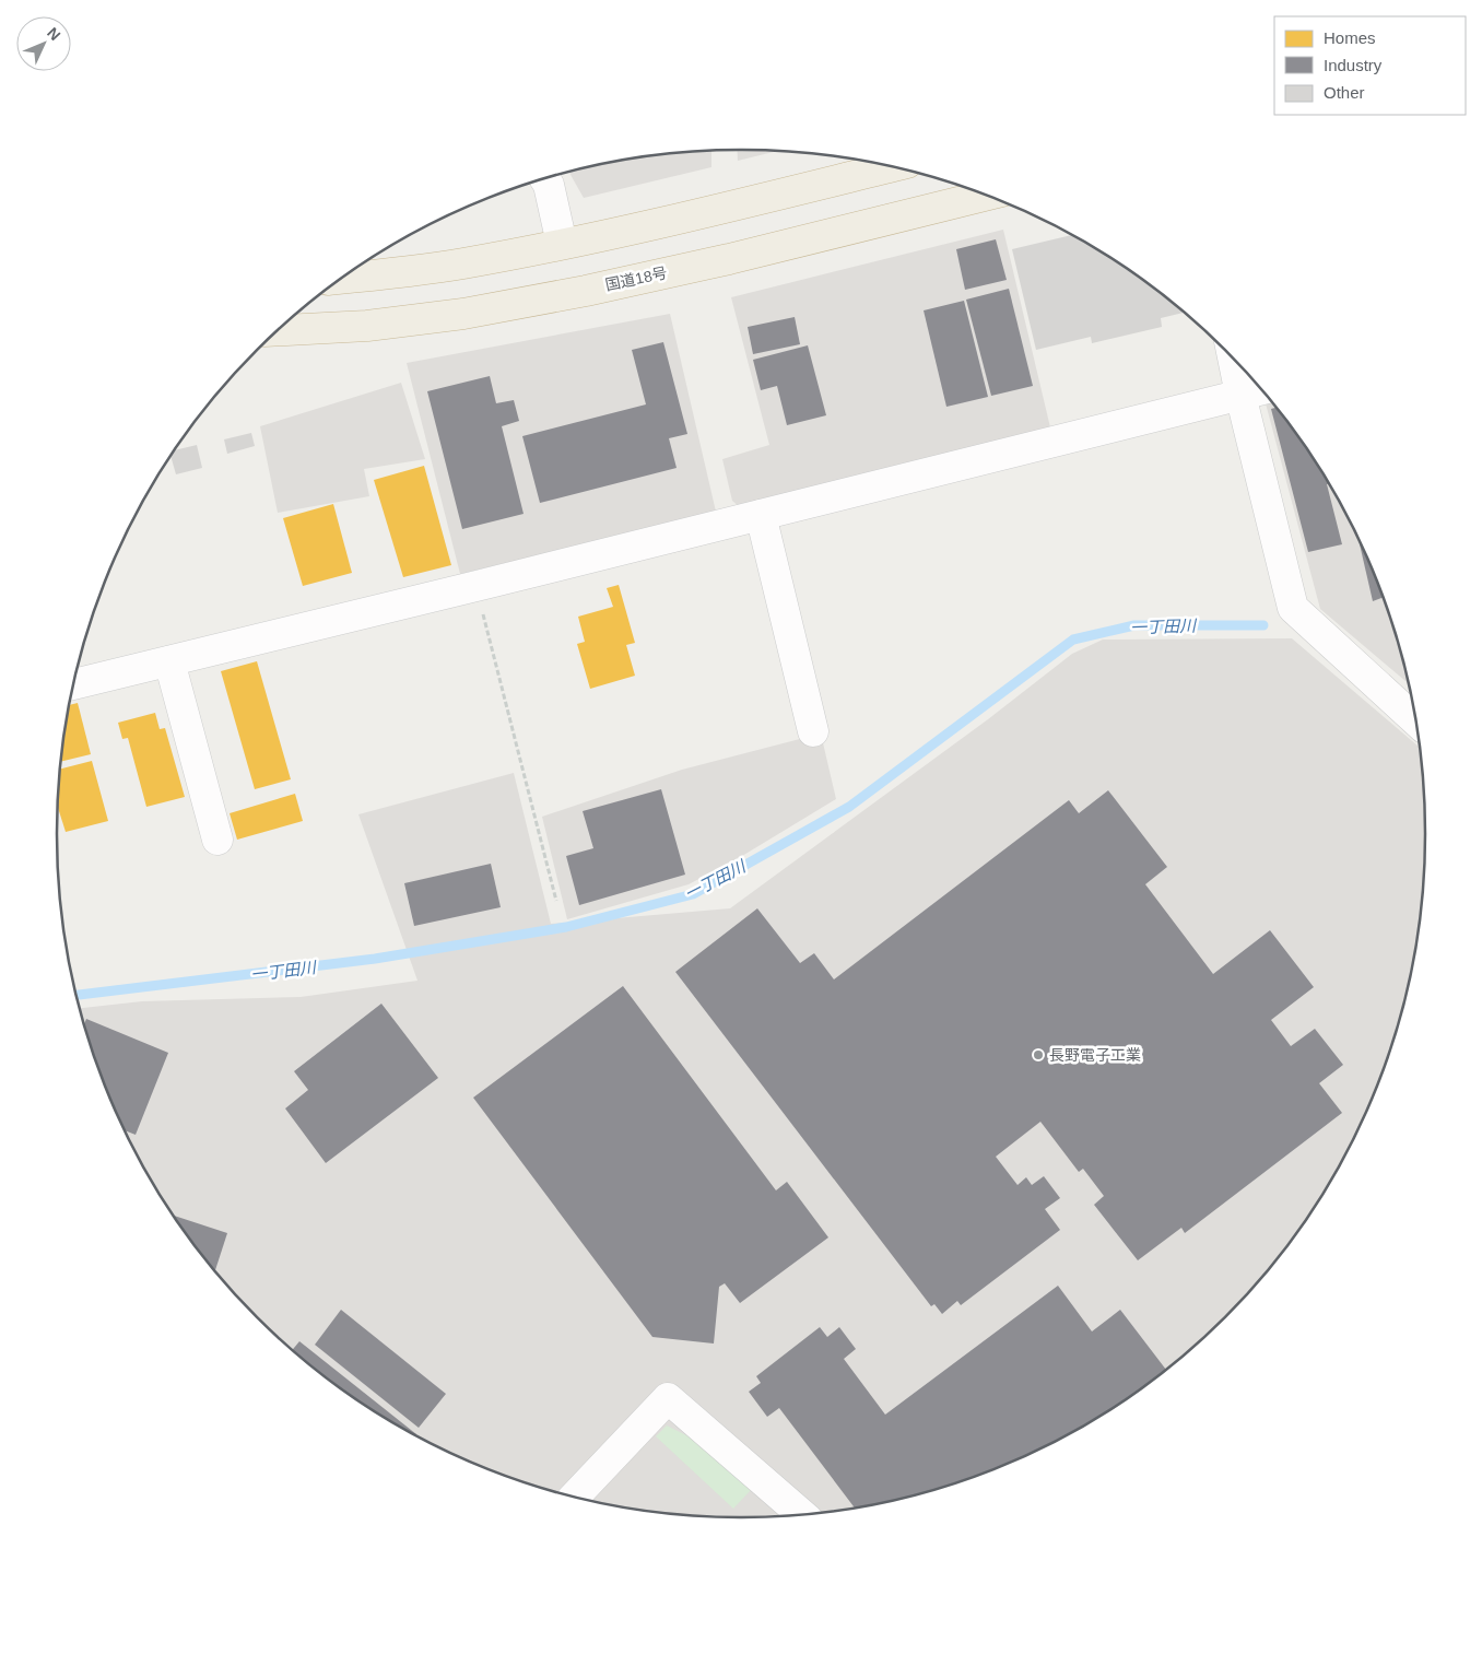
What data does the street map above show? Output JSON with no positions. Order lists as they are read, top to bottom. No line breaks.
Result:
{"streets":{"highway":["国道18号"]},"water":["一丁田川"],"places":["長野電子工業"],"legend":["Homes","Industry","Other"],"north":"top right"}
